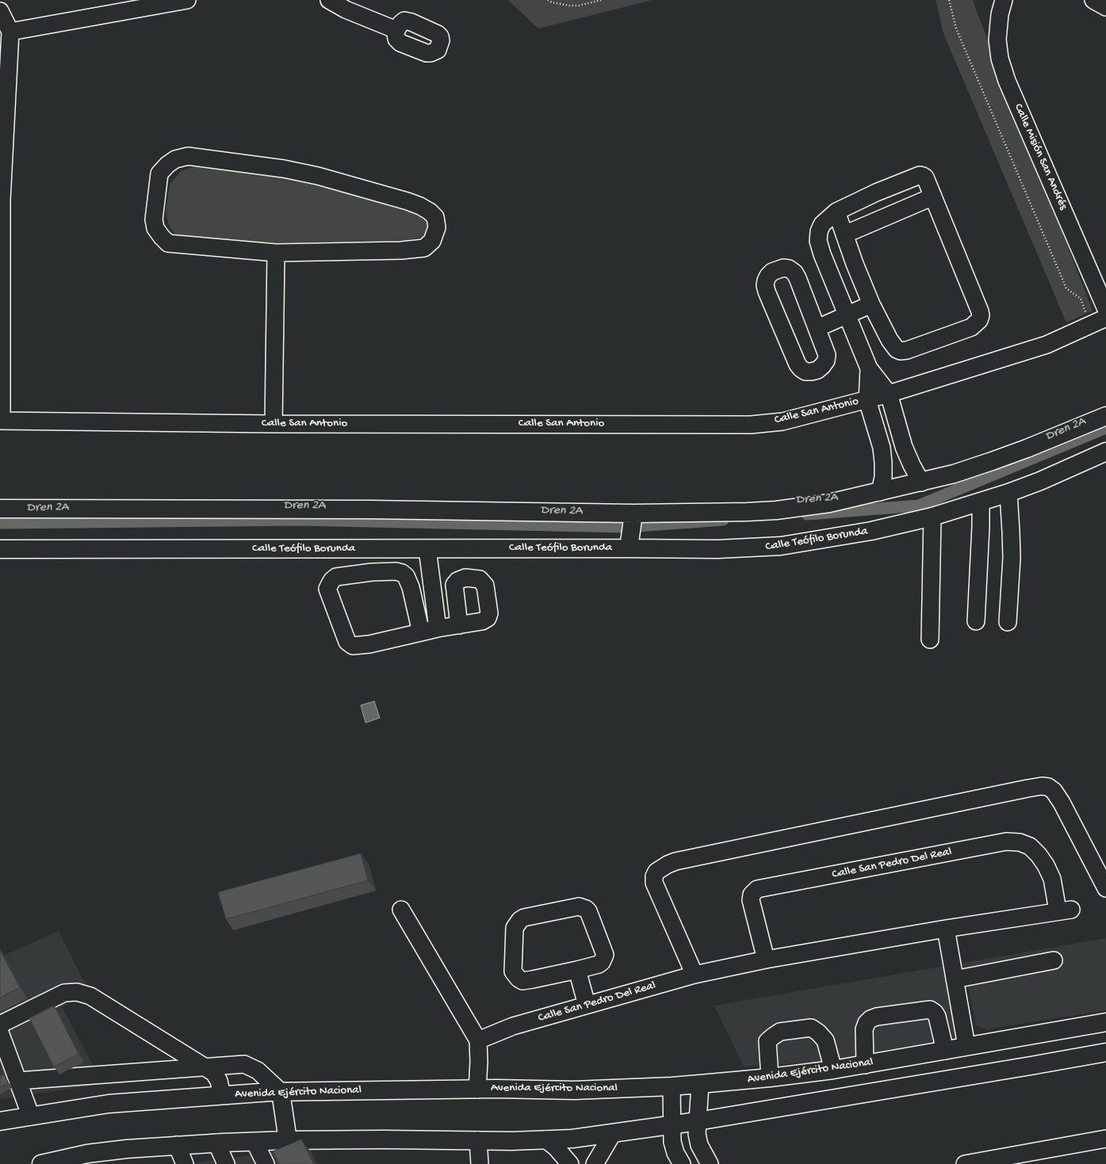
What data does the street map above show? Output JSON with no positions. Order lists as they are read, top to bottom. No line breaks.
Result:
{"streets":{"main road":["Calle Teófilo Borunda","Avenida Ejército Nacional"],"street":["Calle Misión San Andrés","Calle San Antonio","Calle San Pedro Del Real"]},"water":["Dren 2A"]}
